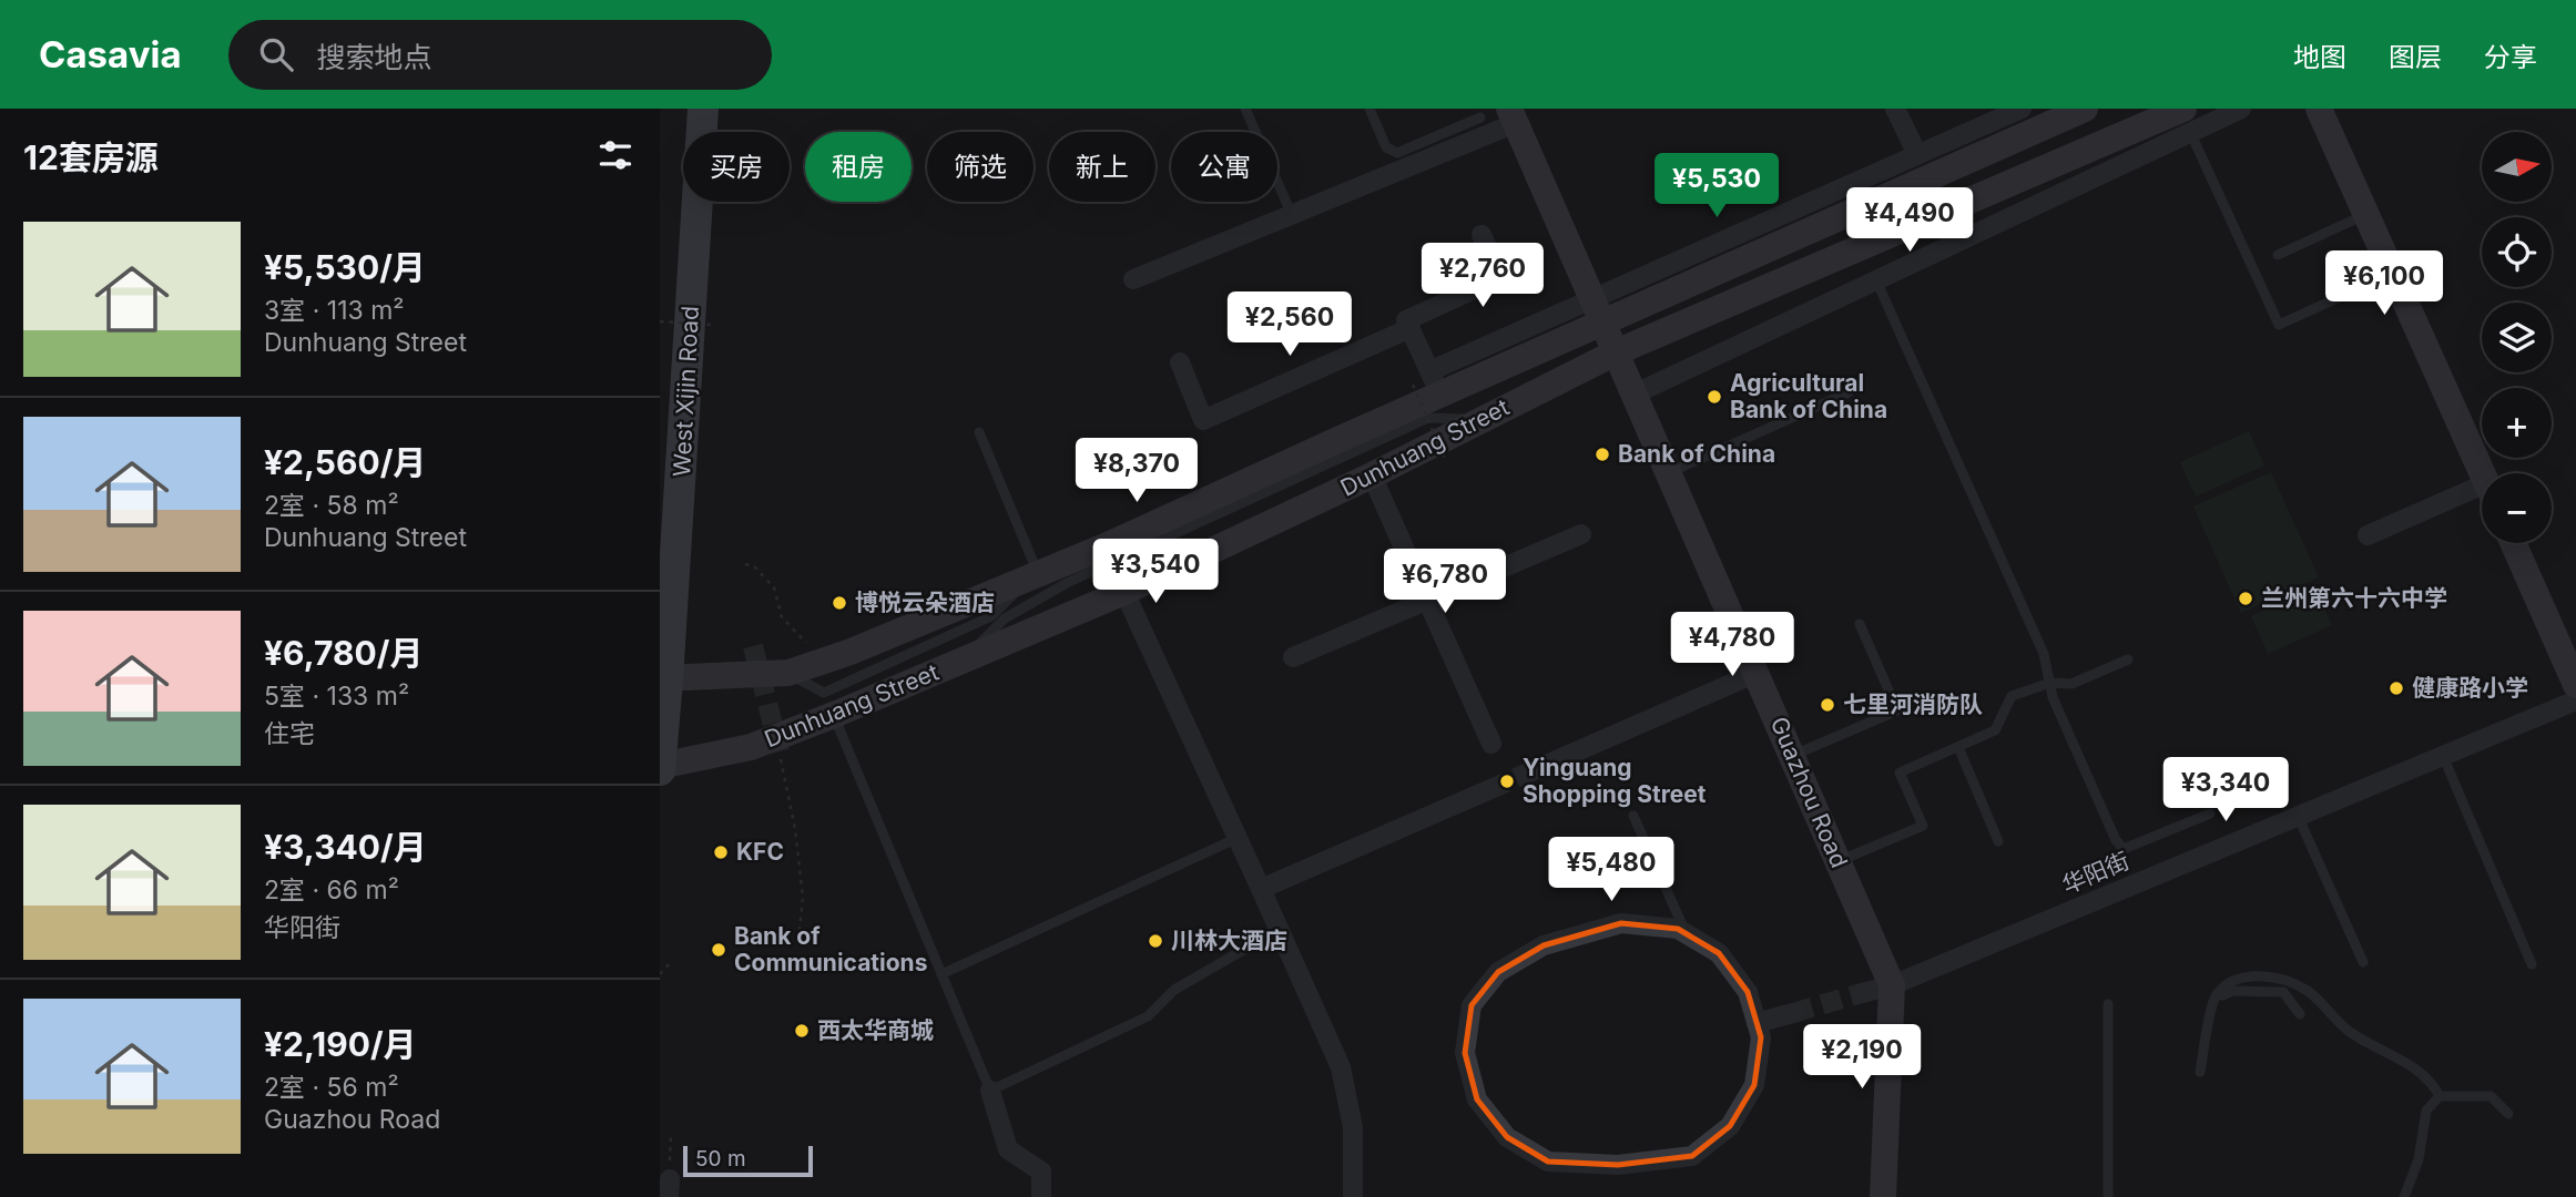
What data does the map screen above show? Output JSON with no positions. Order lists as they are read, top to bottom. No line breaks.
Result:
{"streets":{"main road":["West Xijin Road","Dunhuang Street","Guazhou Road"],"street":["华阳街"]},"crossings":[["West Xijin Road","Dunhuang Street"],["Dunhuang Street","Guazhou Road"],["Guazhou Road","华阳街"]],"places":["Agricultural Bank of China","Bank of China","兰州第六十六中学","博悦云朵酒店","健康路小学","七里河消防队","Yinguang Shopping Street","KFC","川林大酒店","Bank of Communications","西太华商城"],"scale_bar":"50 m","north":"right","page":{"header":"Casavia","search":"搜索地点","nav":["地图","图层","分享"],"heading":"12套房源","map_buttons":["+","−"],"chip":["买房","租房","筛选","新上","公寓"],"price":["¥5,530","¥4,490","¥2,760","¥6,100","¥2,560","¥8,370","¥3,540","¥6,780","¥4,780","¥3,340","¥5,480","¥2,190"],"list":[{"name":"¥5,530/月","note":"3室 · 113 m² · Dunhuang Street"},{"name":"¥2,560/月","note":"2室 · 58 m² · Dunhuang Street"},{"name":"¥6,780/月","note":"5室 · 133 m² · 住宅"},{"name":"¥3,340/月","note":"2室 · 66 m² · 华阳街"},{"name":"¥2,190/月","note":"2室 · 56 m² · Guazhou Road"}],"scale":"50 m"}}
